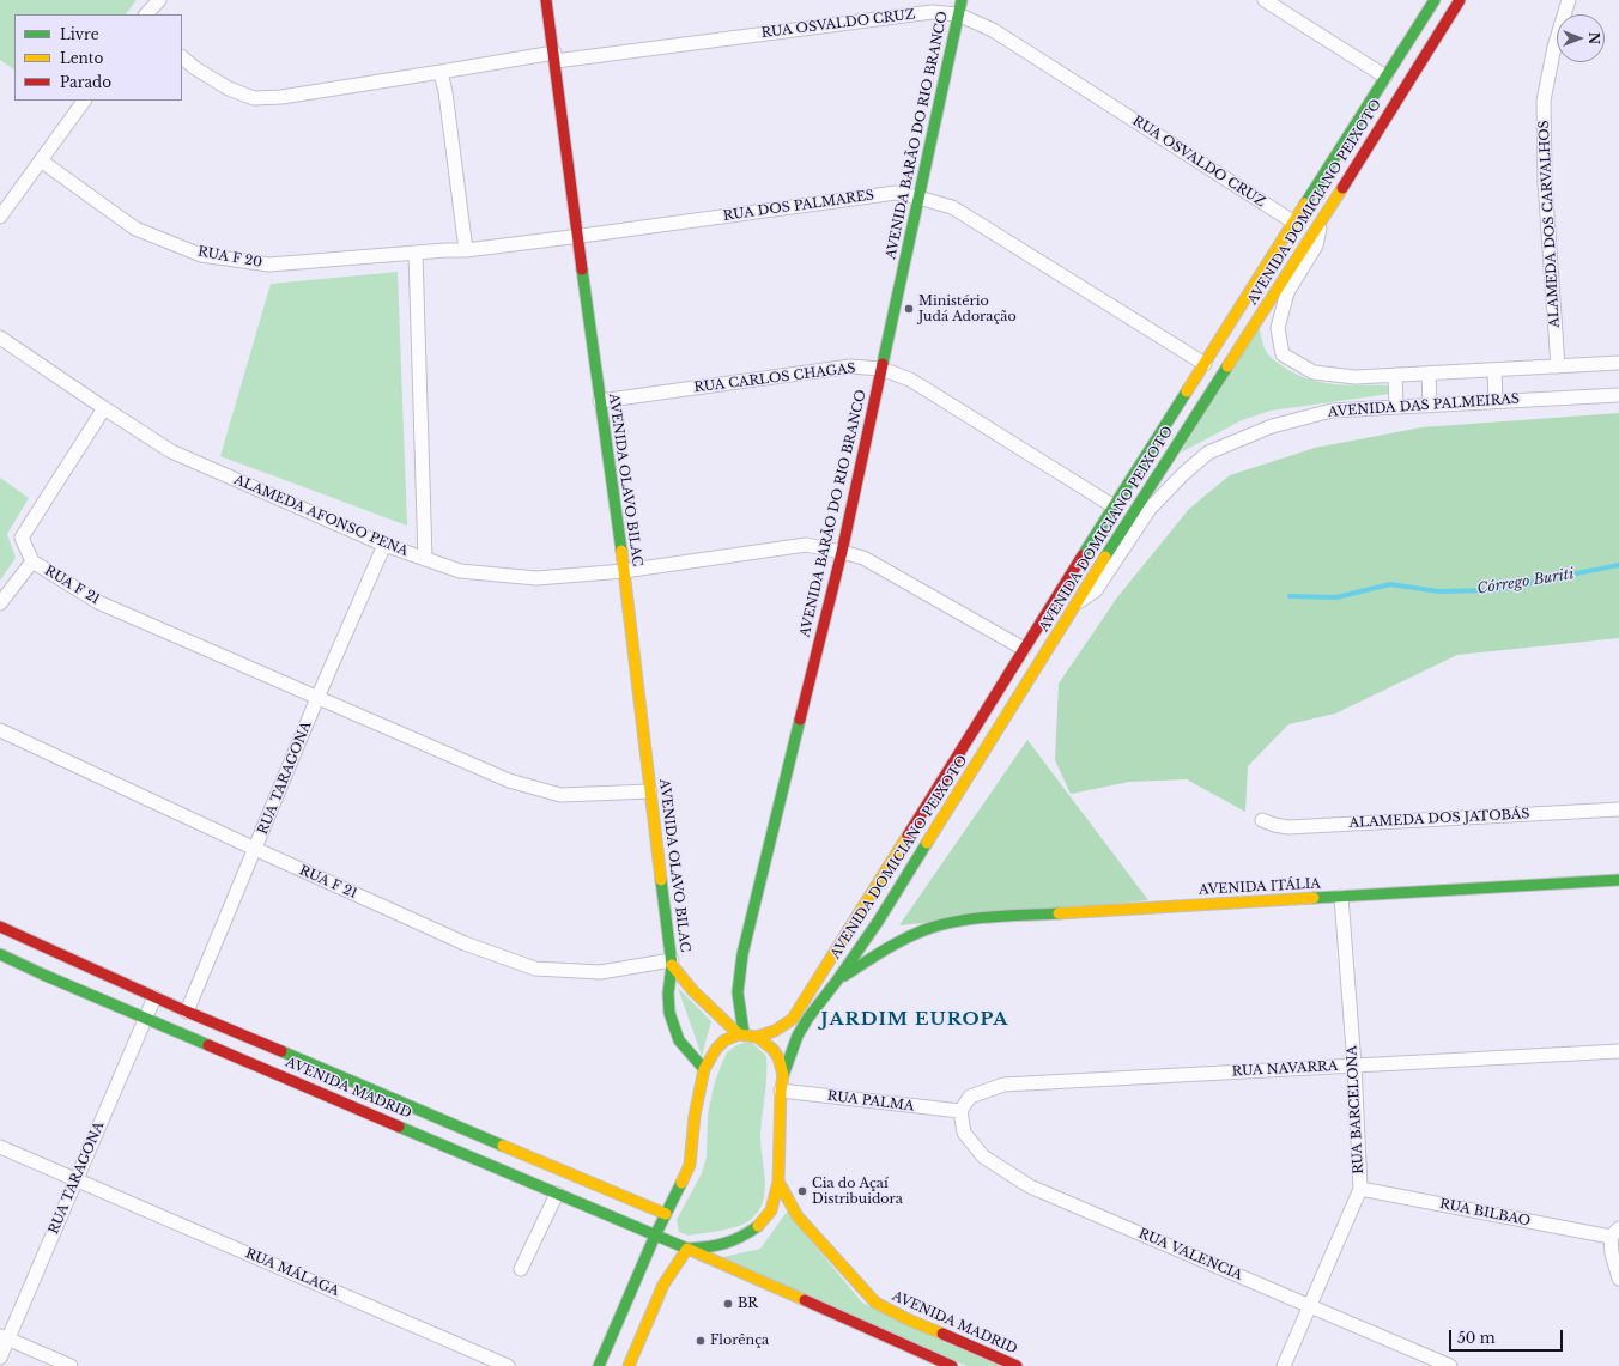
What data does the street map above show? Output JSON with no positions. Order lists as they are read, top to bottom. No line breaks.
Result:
{"streets":{"main road":["AVENIDA BARÃO DO RIO BRANCO","AVENIDA DOMICIANO PEIXOTO","AVENIDA OLAVO BILAC","AVENIDA ITÁLIA","AVENIDA MADRID"],"street":["RUA OSVALDO CRUZ","RUA DOS PALMARES","ALAMEDA DOS CARVALHOS","RUA F 20","RUA CARLOS CHAGAS","AVENIDA DAS PALMEIRAS","ALAMEDA AFONSO PENA","RUA F 21","RUA TARAGONA","ALAMEDA DOS JATOBÁS","RUA NAVARRA","RUA PALMA","RUA BARCELONA","RUA BILBAO","RUA VALENCIA","RUA MÁLAGA"]},"crossings":[["RUA OSVALDO CRUZ","AVENIDA BARÃO DO RIO BRANCO"],["RUA OSVALDO CRUZ","AVENIDA DOMICIANO PEIXOTO"],["RUA OSVALDO CRUZ","AVENIDA OLAVO BILAC"],["AVENIDA BARÃO DO RIO BRANCO","RUA DOS PALMARES"],["AVENIDA BARÃO DO RIO BRANCO","RUA CARLOS CHAGAS"],["AVENIDA BARÃO DO RIO BRANCO","AVENIDA OLAVO BILAC"],["AVENIDA BARÃO DO RIO BRANCO","ALAMEDA AFONSO PENA"],["AVENIDA DOMICIANO PEIXOTO","RUA DOS PALMARES"],["AVENIDA DOMICIANO PEIXOTO","RUA CARLOS CHAGAS"],["AVENIDA DOMICIANO PEIXOTO","AVENIDA DAS PALMEIRAS"],["AVENIDA DOMICIANO PEIXOTO","ALAMEDA AFONSO PENA"],["AVENIDA DOMICIANO PEIXOTO","AVENIDA ITÁLIA"],["AVENIDA DOMICIANO PEIXOTO","AVENIDA MADRID"],["AVENIDA DOMICIANO PEIXOTO","RUA PALMA"],["RUA DOS PALMARES","RUA F 20"],["RUA DOS PALMARES","AVENIDA OLAVO BILAC"],["RUA F 20","AVENIDA OLAVO BILAC"],["RUA CARLOS CHAGAS","AVENIDA OLAVO BILAC"],["AVENIDA OLAVO BILAC","ALAMEDA AFONSO PENA"],["AVENIDA OLAVO BILAC","RUA F 21"],["ALAMEDA AFONSO PENA","RUA F 21"],["ALAMEDA AFONSO PENA","RUA TARAGONA"],["RUA F 21","RUA TARAGONA"],["RUA TARAGONA","AVENIDA MADRID"],["RUA TARAGONA","RUA MÁLAGA"],["AVENIDA ITÁLIA","RUA BARCELONA"],["RUA NAVARRA","RUA PALMA"],["RUA NAVARRA","RUA BARCELONA"],["RUA NAVARRA","RUA VALENCIA"],["RUA PALMA","RUA VALENCIA"],["RUA BARCELONA","RUA BILBAO"],["RUA BARCELONA","RUA VALENCIA"]],"districts":["JARDIM EUROPA"],"water":["Córrego Buriti"],"places":["Ministério Judá Adoração","Cia do Açaí Distribuidora","BR","Florênça"],"legend":["Livre","Lento","Parado"],"scale_bar":"50 m","north":"right"}
